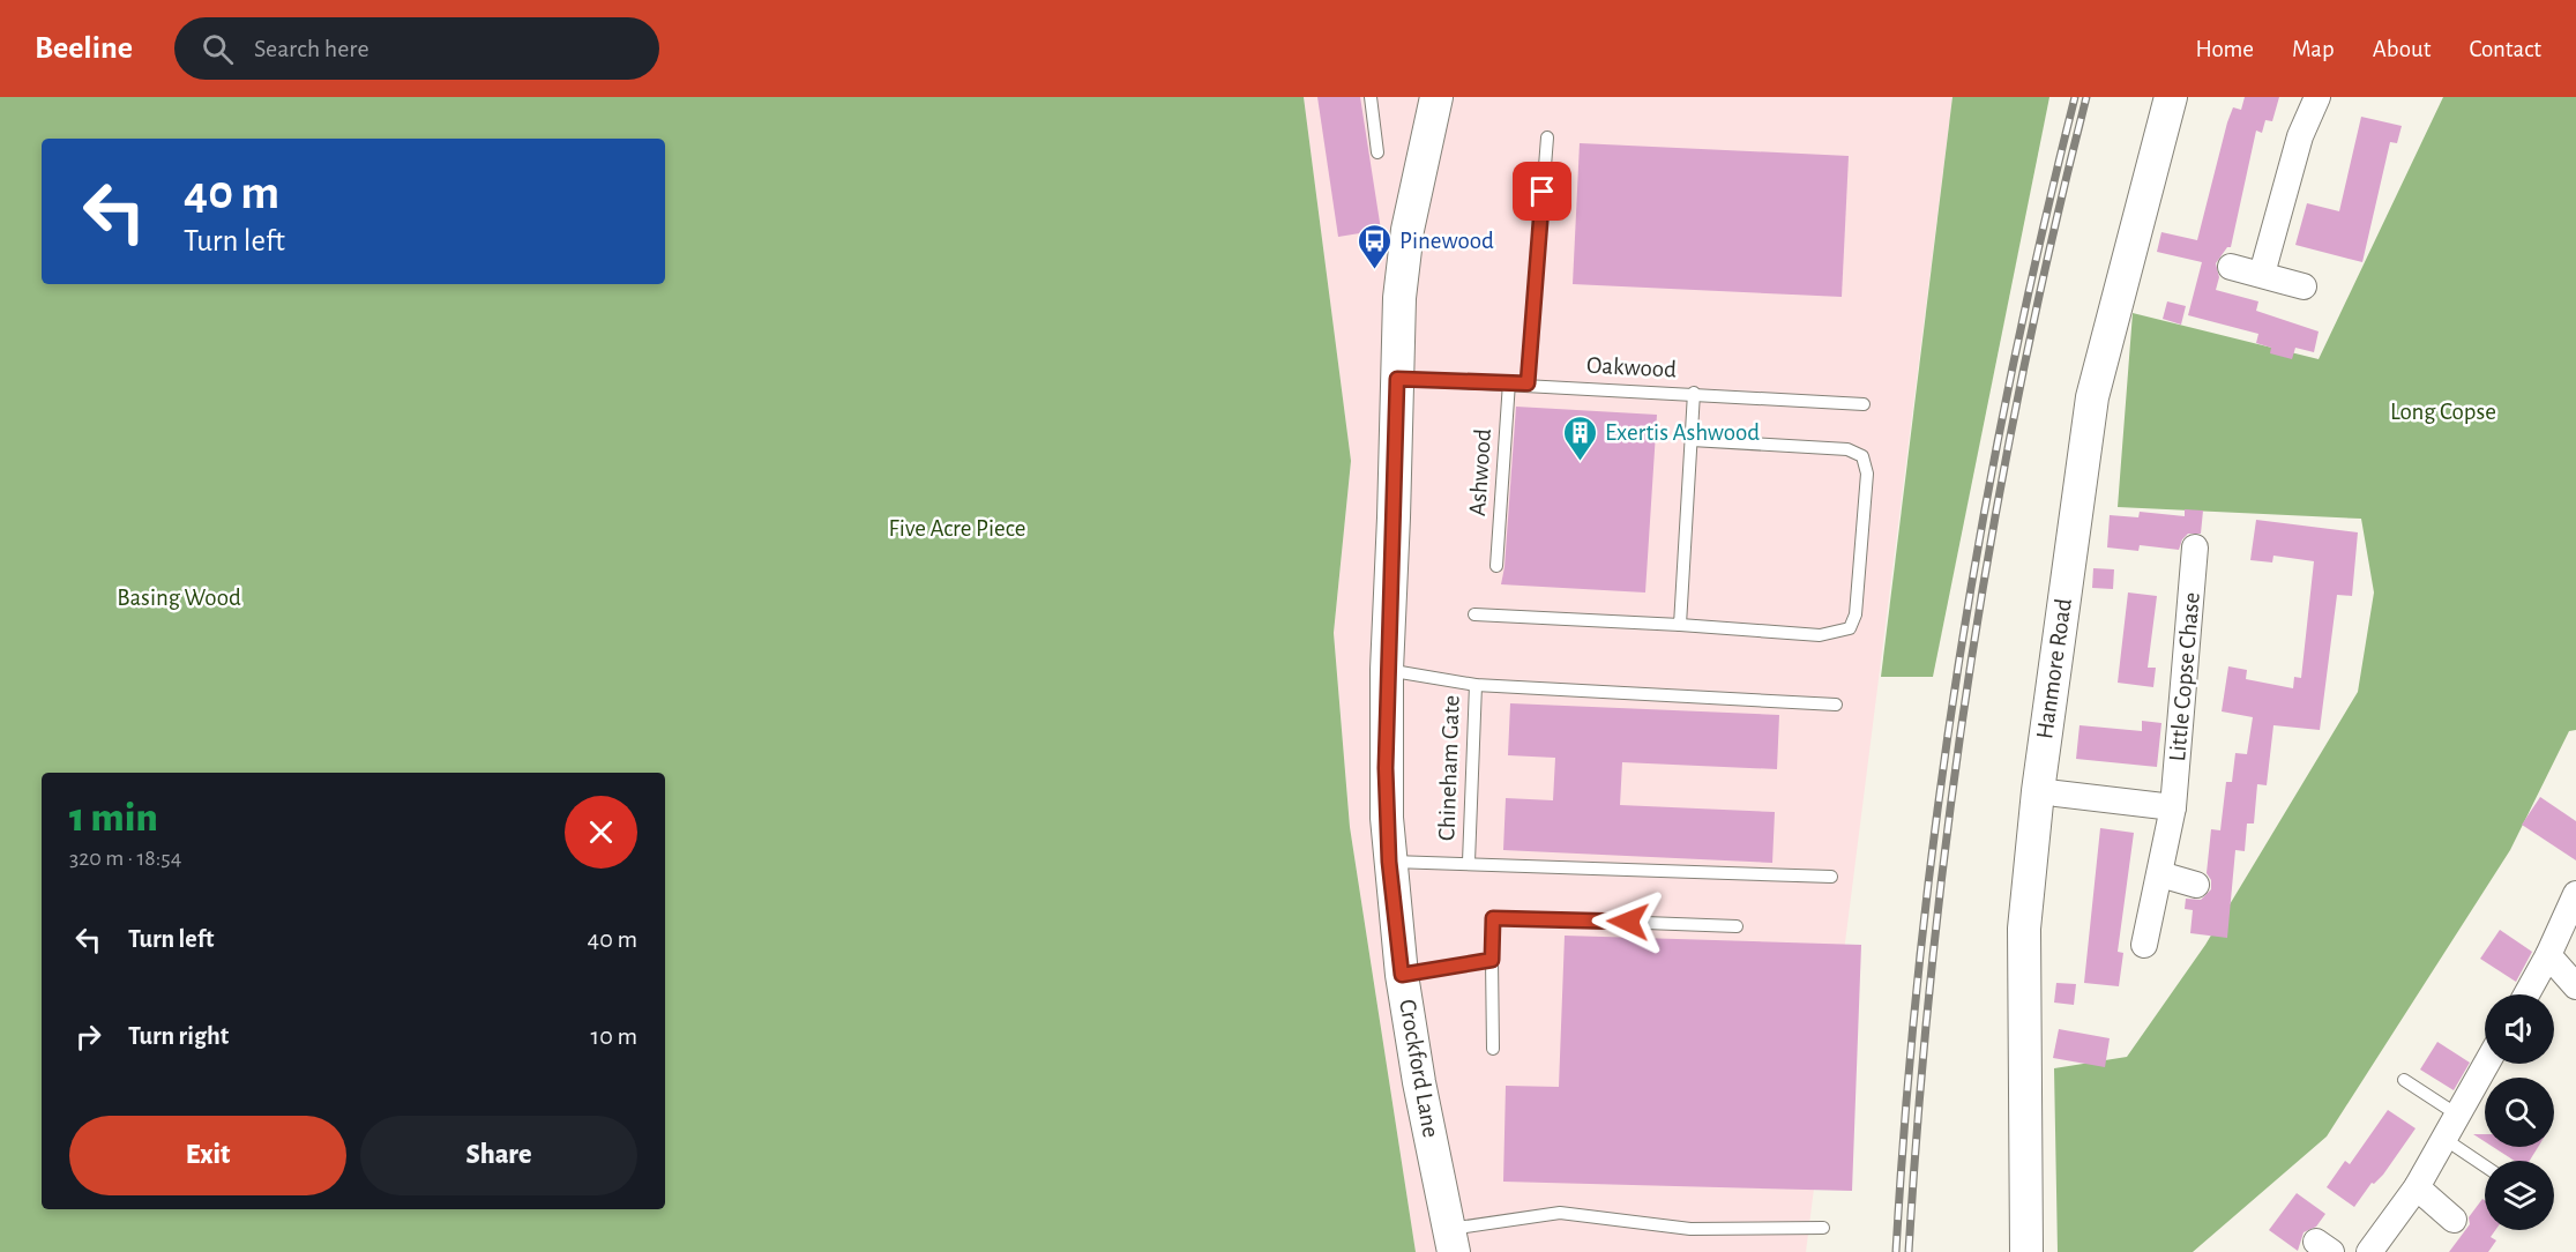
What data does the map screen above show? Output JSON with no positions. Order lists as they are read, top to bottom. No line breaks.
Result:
{"streets":{"street":["Hanmore Road","Little Copse Chase","Crockford Lane"],"lane":["Oakwood","Ashwood","Chineham Gate"]},"crossings":[["Oakwood","Ashwood"],["Oakwood","Crockford Lane"],["Chineham Gate","Crockford Lane"]],"parks":["Long Copse","Five Acre Piece","Basing Wood"],"places":{"bus stop":["Pinewood"],"building":["Exertis Ashwood"]},"page":{"header":"Beeline","search":"Search here","nav":["Home","Map","About","Contact"],"turn":["40 m","Turn left"],"heading":["1 min","320 m · 18:54"],"list":[{"name":"Turn left","value":"40 m"},{"name":"Turn right","value":"10 m"}],"buttons":["Exit","Share"]}}
